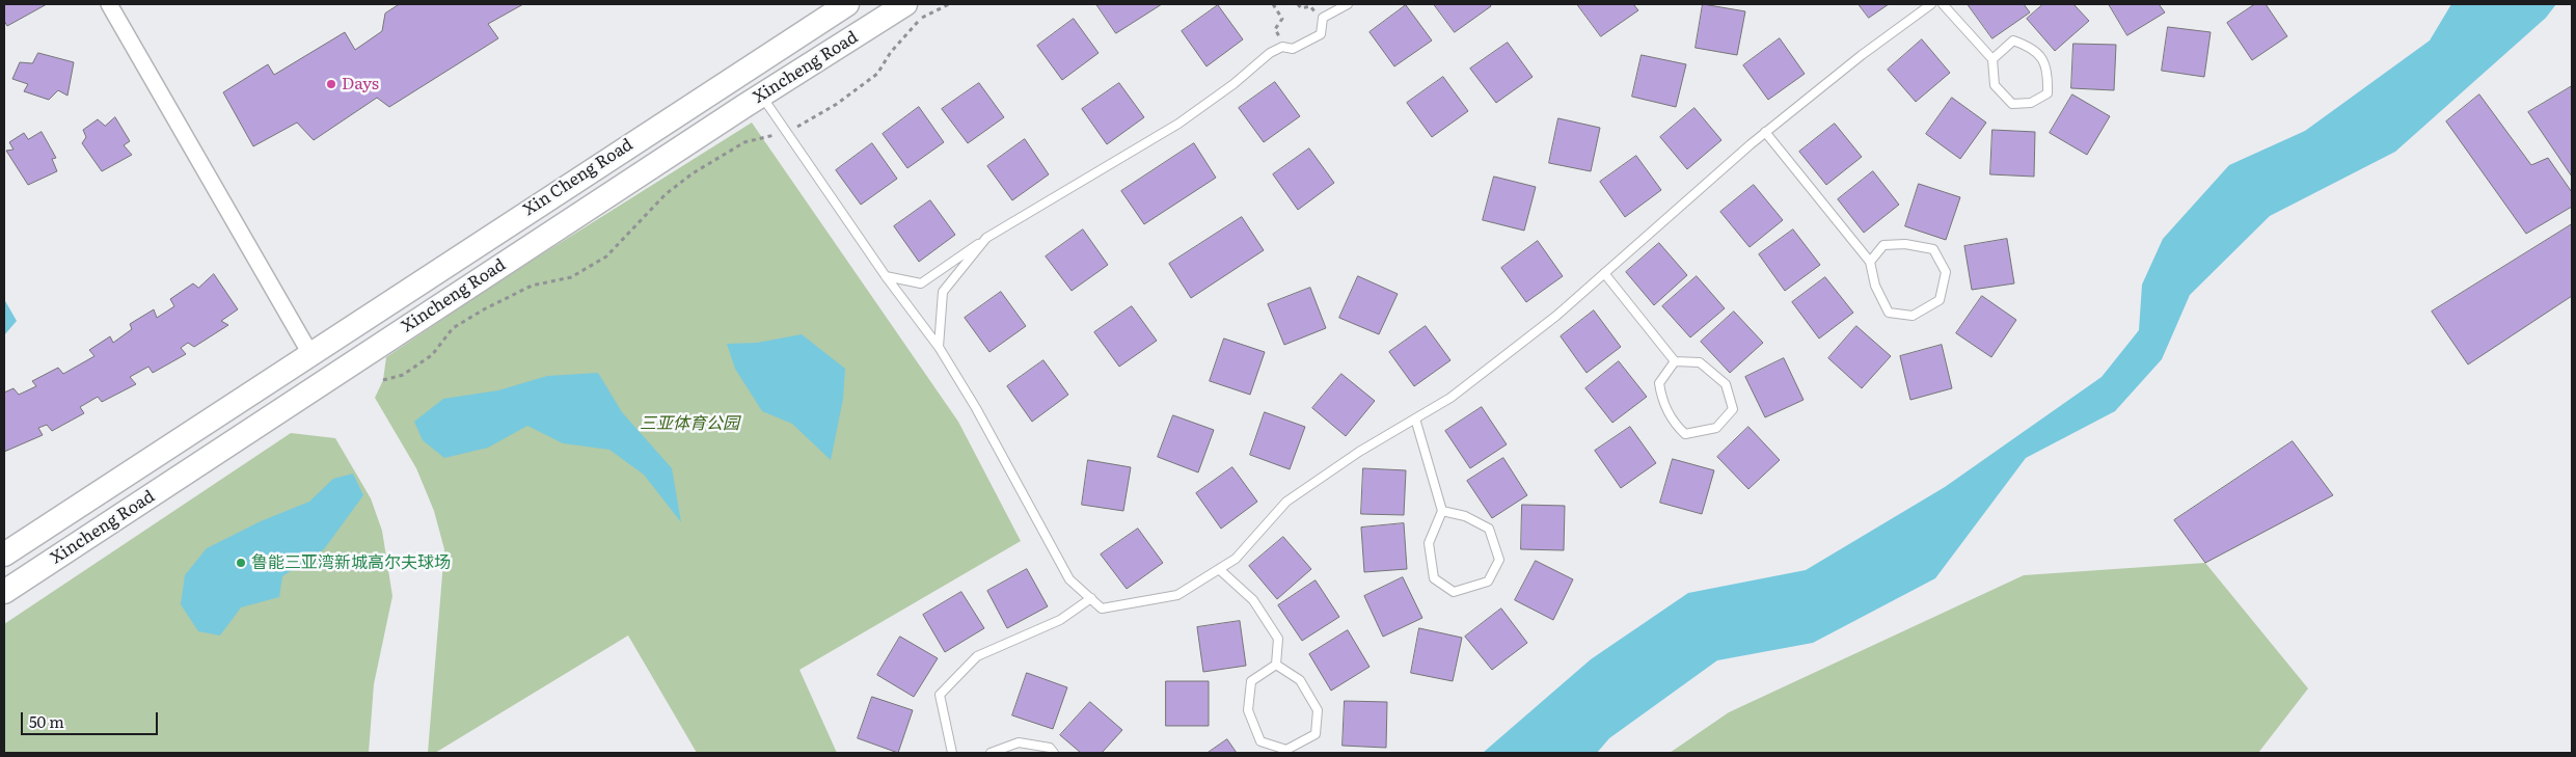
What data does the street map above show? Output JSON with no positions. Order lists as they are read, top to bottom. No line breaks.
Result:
{"streets":{"main road":["Xincheng Road","Xin Cheng Road"]},"crossings":[["Xincheng Road","Xin Cheng Road"]],"parks":["三亚体育公园"],"places":["Days","鲁能三亚湾新城高尔夫球场"],"scale_bar":"50 m"}
